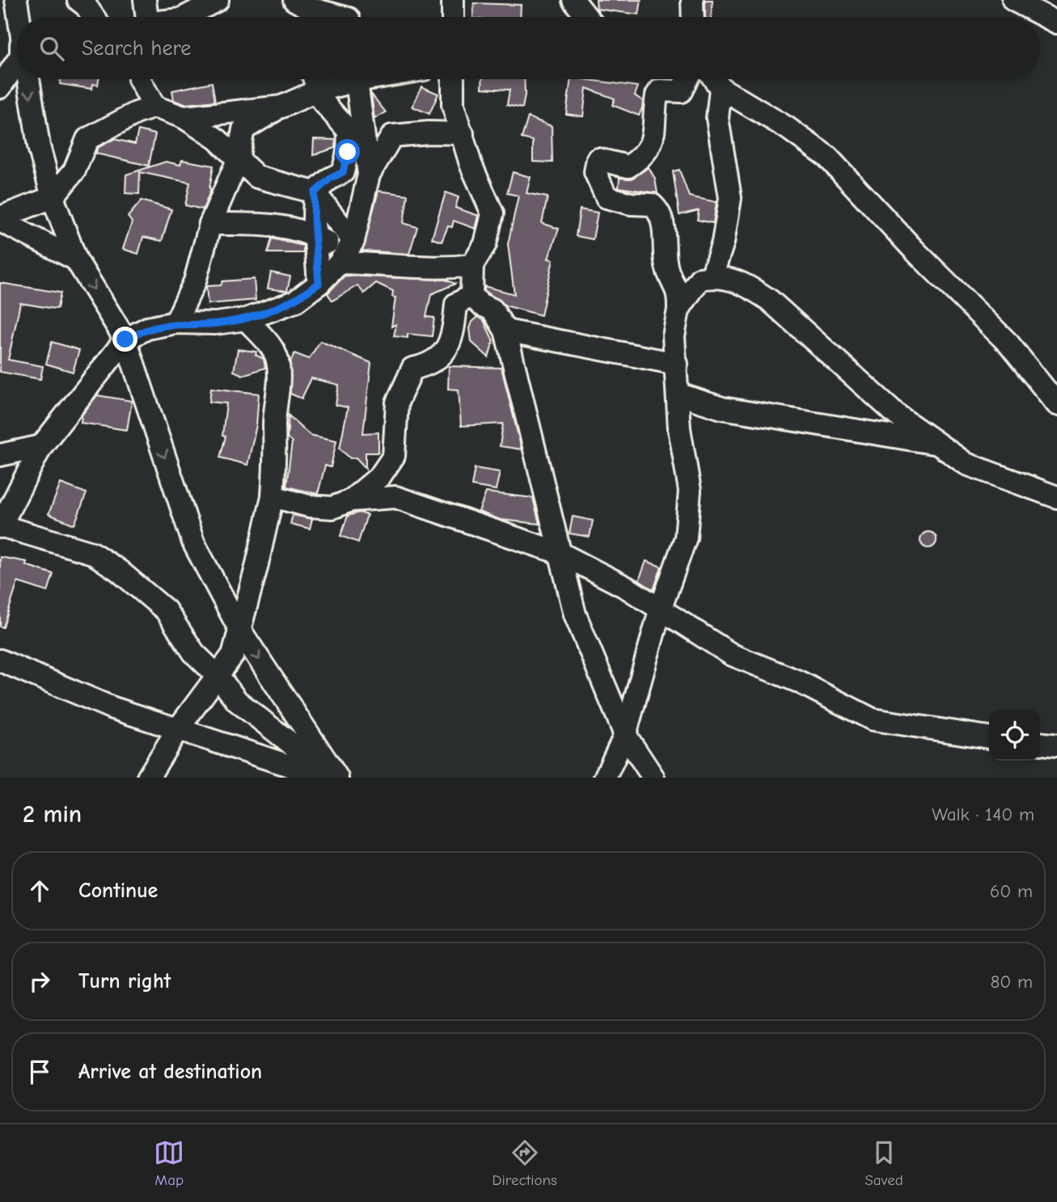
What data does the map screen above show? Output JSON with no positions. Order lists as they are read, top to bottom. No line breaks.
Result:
{"page":{"search":"Search here","heading":["2 min","Walk · 140 m"],"list":[["Continue","60 m"],["Turn right","80 m"],"Arrive at destination"],"nav":["Map","Directions","Saved"]}}
